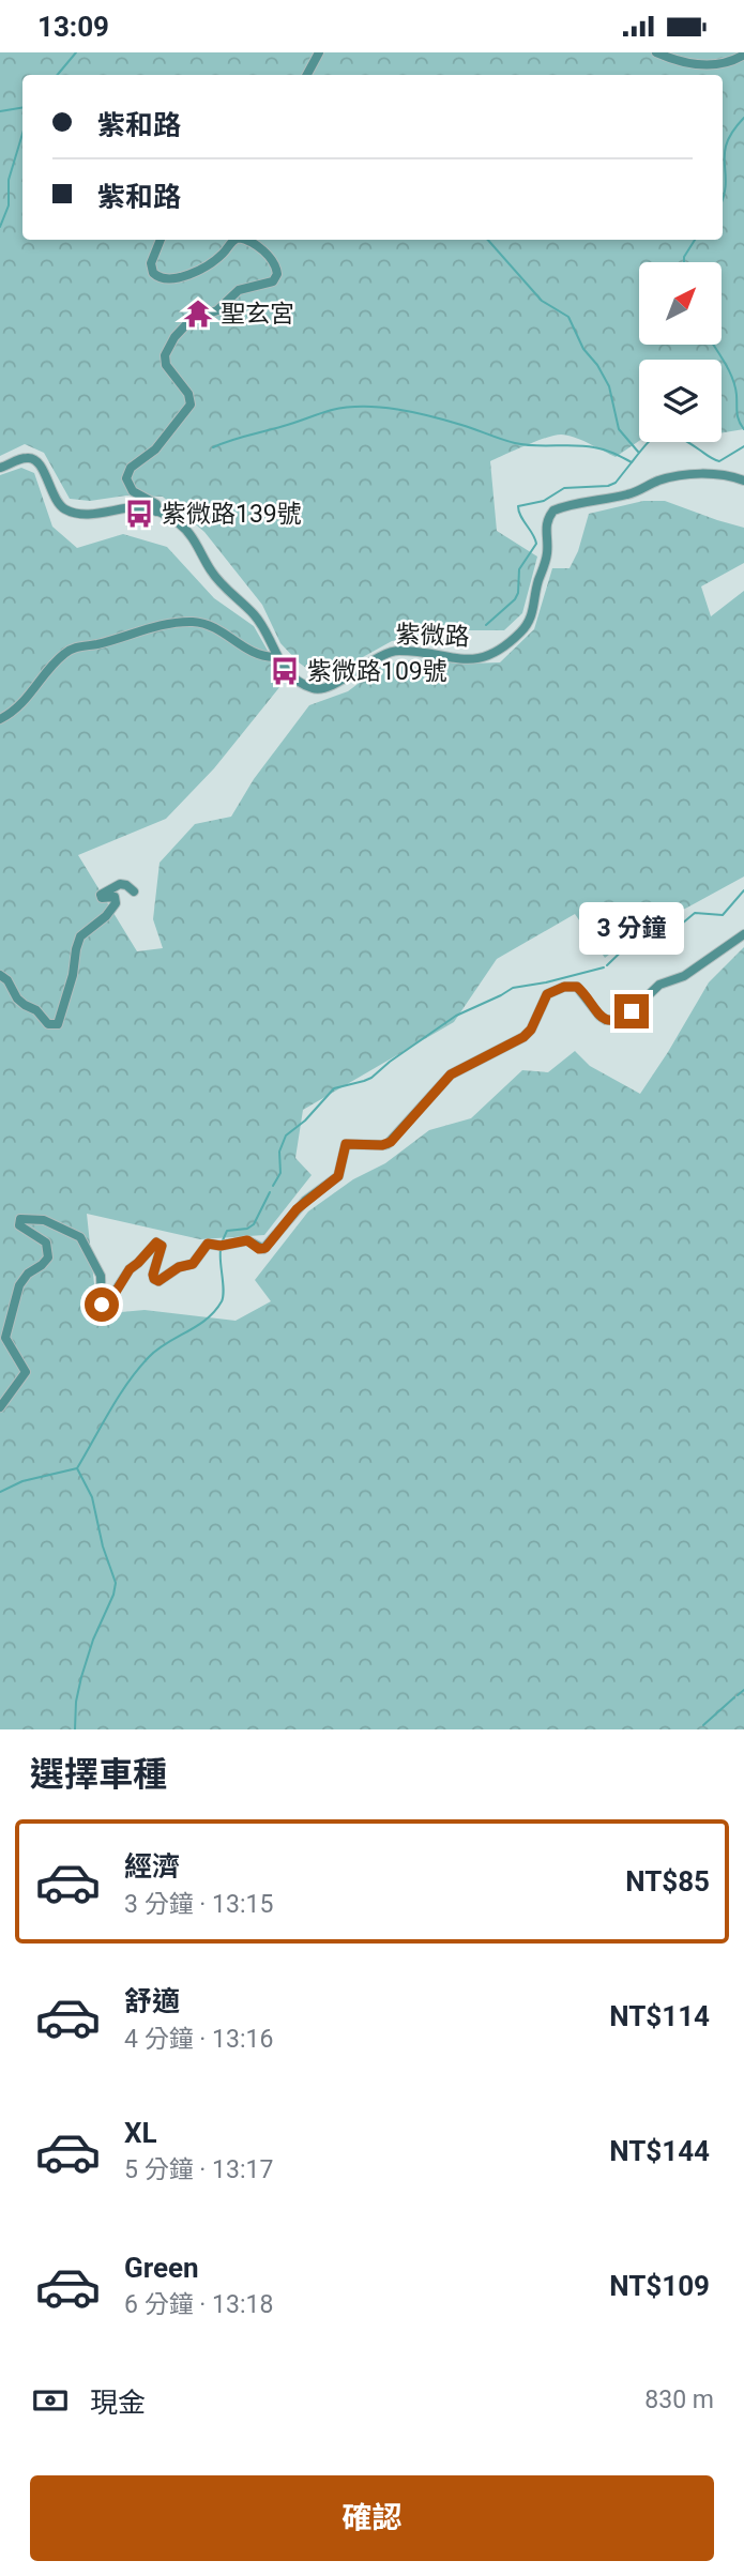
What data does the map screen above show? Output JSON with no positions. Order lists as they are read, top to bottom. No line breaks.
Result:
{"streets":{"street":["紫微路"]},"places":{"temple":["聖玄宮"],"bus stop":["紫微路139號","紫微路109號"]},"north":"top right","page":{"status":"13:09","banner":["紫和路","紫和路"],"bubble":"3 分鐘","heading":"選擇車種","list":[{"name":"經濟","note":"3 分鐘 · 13:15","value":"NT$85"},{"name":"舒適","note":"4 分鐘 · 13:16","value":"NT$114"},{"name":"XL","note":"5 分鐘 · 13:17","value":"NT$144"},{"name":"Green","note":"6 分鐘 · 13:18","value":"NT$109"}],"pay":["現金","830 m"],"buttons":"確認"}}
